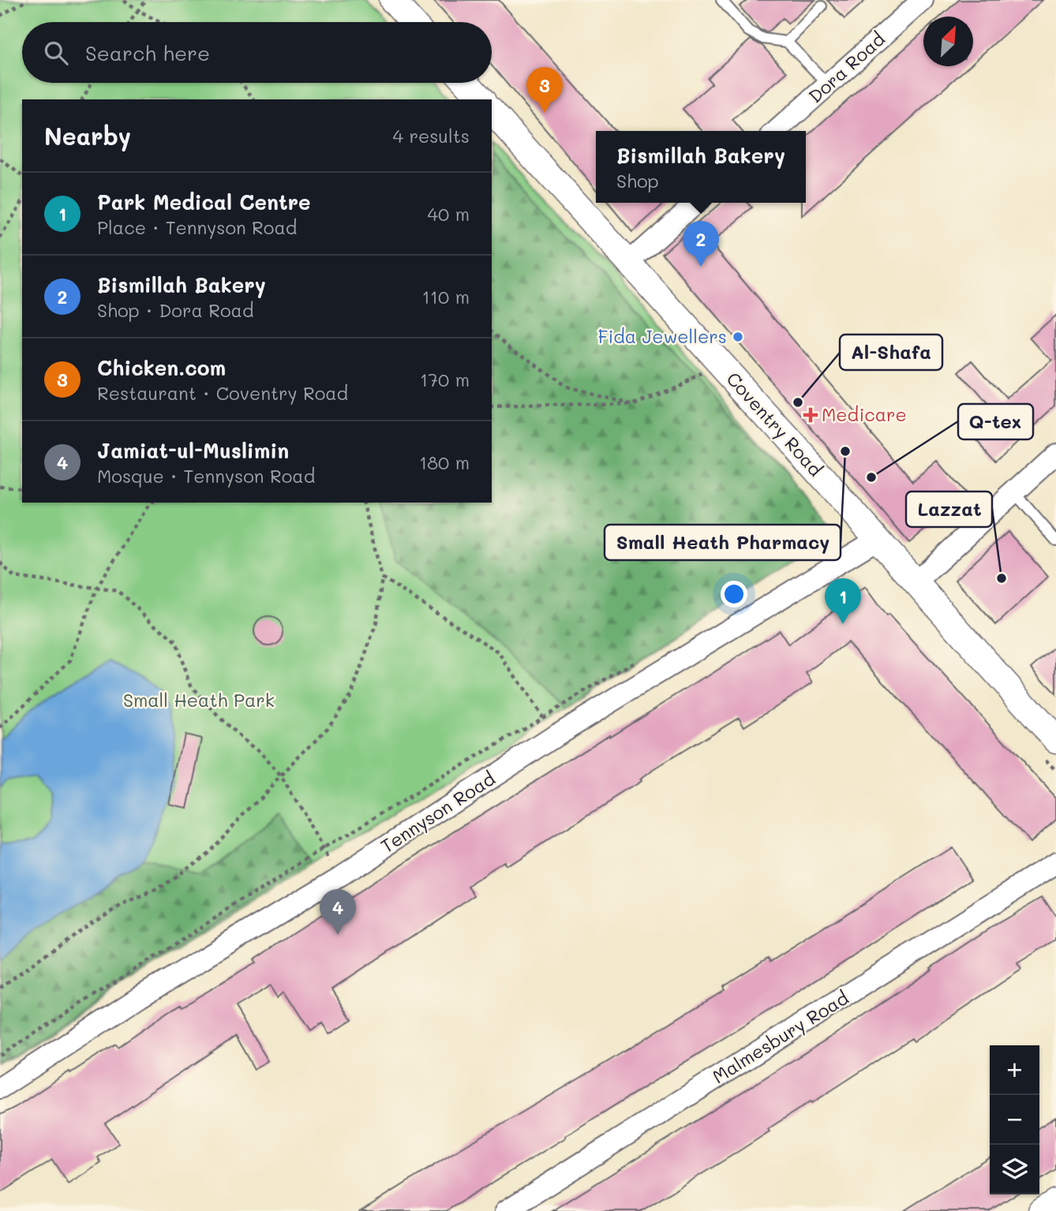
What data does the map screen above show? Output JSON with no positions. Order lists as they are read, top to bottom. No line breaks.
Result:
{"streets":{"street":["Dora Road","Coventry Road","Tennyson Road","Malmesbury Road"]},"crossings":[["Coventry Road","Tennyson Road"]],"parks":["Small Heath Park"],"places":{"other":["Fida Jewellers","Al-Shafa","Small Heath Pharmacy","Q-tex","Lazzat"],"health":["Medicare"]},"north":"top right","page":{"search":"Search here","pins":["3","2","1","4"],"heading":["Nearby","4 results"],"popup":["Bismillah Bakery","Shop"],"list":[{"mark":"1","name":"Park Medical Centre","note":"Place · Tennyson Road","value":"40 m"},{"mark":"2","name":"Bismillah Bakery","note":"Shop · Dora Road","value":"110 m"},{"mark":"3","name":"Chicken.com","note":"Restaurant · Coventry Road","value":"170 m"},{"mark":"4","name":"Jamiat-ul-Muslimin","note":"Mosque · Tennyson Road","value":"180 m"}],"map_buttons":["+","−"]}}
